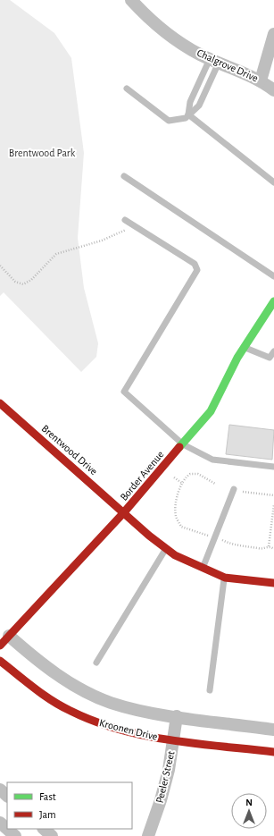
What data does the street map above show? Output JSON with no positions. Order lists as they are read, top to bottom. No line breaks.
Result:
{"streets":{"street":["Chalgrove Drive","Brentwood Drive","Border Avenue","Kroonen Drive","Peeler Street"]},"crossings":[["Brentwood Drive","Border Avenue"],["Border Avenue","Kroonen Drive"],["Kroonen Drive","Peeler Street"]],"parks":["Brentwood Park"],"legend":["Fast","Jam"],"north":"top"}
